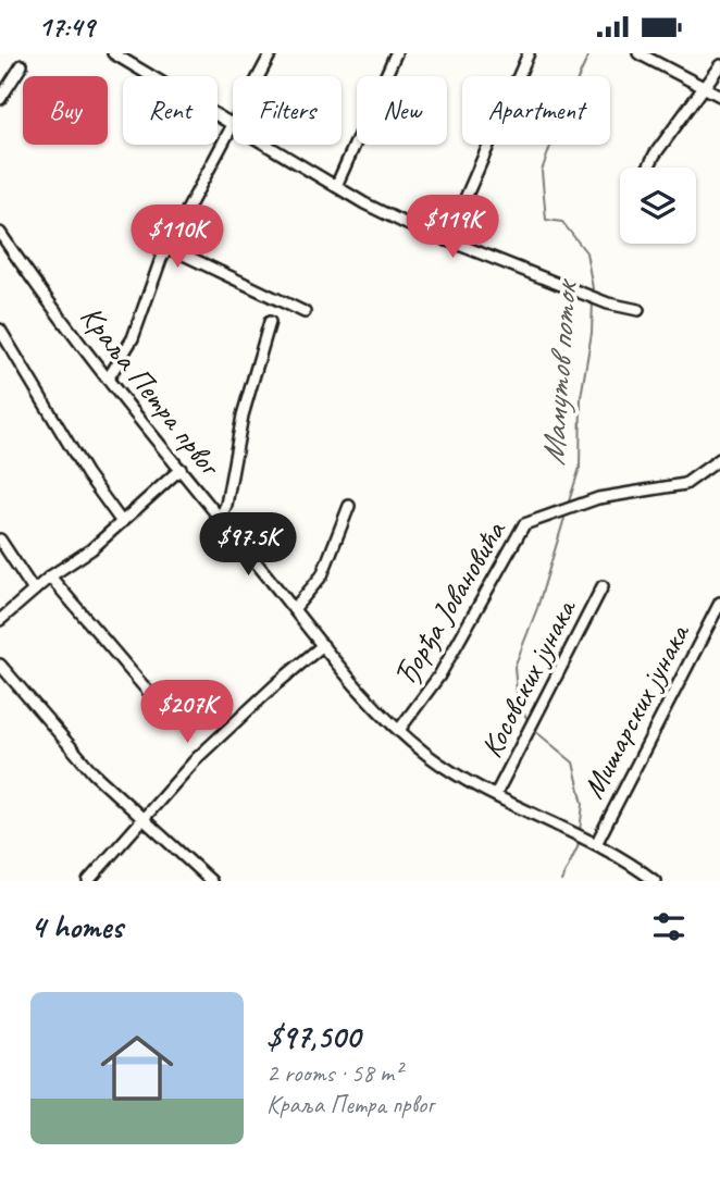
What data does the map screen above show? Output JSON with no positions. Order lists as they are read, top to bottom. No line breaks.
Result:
{"streets":{"street":["Краља Петра првог","Ђорђа Јовановића","Косовских јунака","Мишарских јунака"]},"crossings":[["Краља Петра првог","Ђорђа Јовановића"],["Краља Петра првог","Косовских јунака"],["Краља Петра првог","Мишарских јунака"]],"water":["Мамутов поток"],"page":{"status":"17:49","chip":["Buy","Rent","Filters","New","Apartment"],"price":["$119K","$110K","$97.5K","$207K"],"heading":"4 homes","list":[{"name":"$97,500","note":"2 rooms · 58 m² · Краља Петра првог"}]}}
